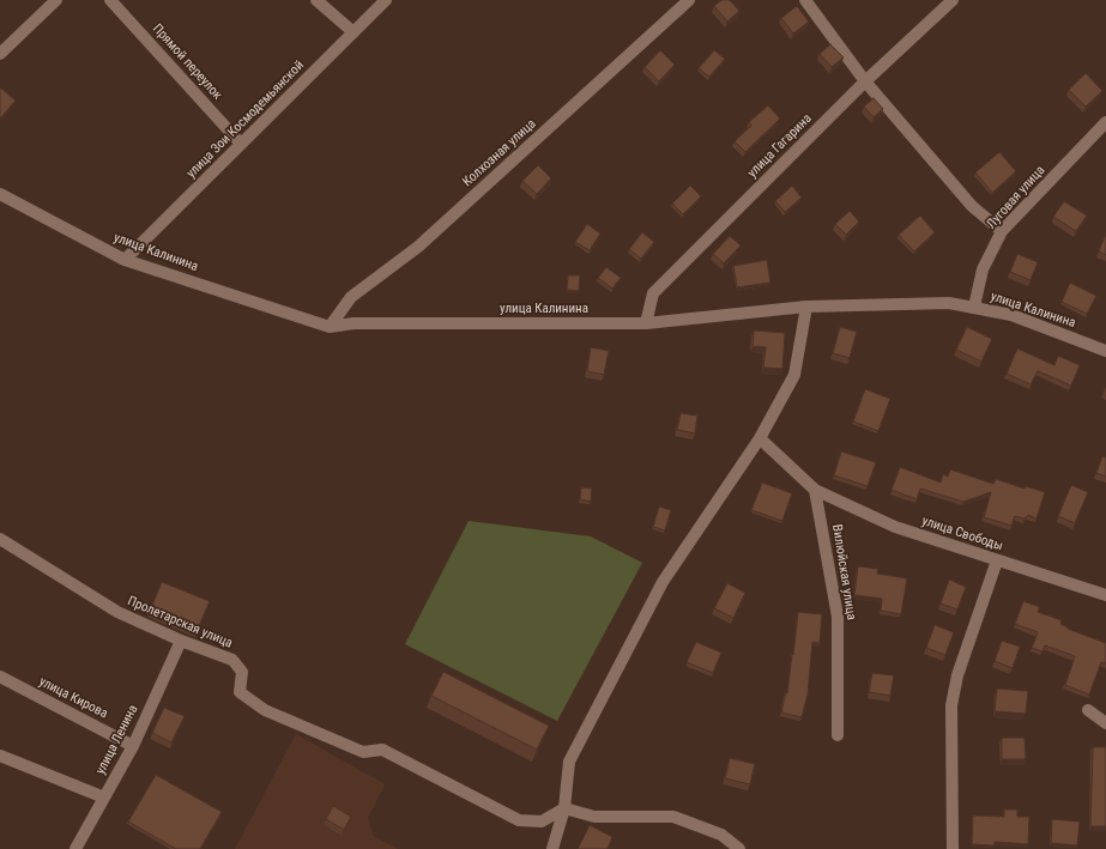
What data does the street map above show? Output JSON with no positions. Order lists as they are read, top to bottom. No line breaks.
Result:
{"streets":{"street":["Прямой переулок","улица Зои Космодемьянской","улица Гагарина","Колхозная улица","Луговая улица","улица Калинина","улица Свободы","Вилюйская улица","Пролетарская улица","улица Кирова","улица Ленина"]},"crossings":[["Прямой переулок","улица Зои Космодемьянской"],["улица Зои Космодемьянской","улица Калинина"],["улица Гагарина","улица Калинина"],["Колхозная улица","улица Калинина"],["Луговая улица","улица Калинина"],["улица Свободы","Вилюйская улица"],["Пролетарская улица","улица Ленина"],["улица Кирова","улица Ленина"]]}
